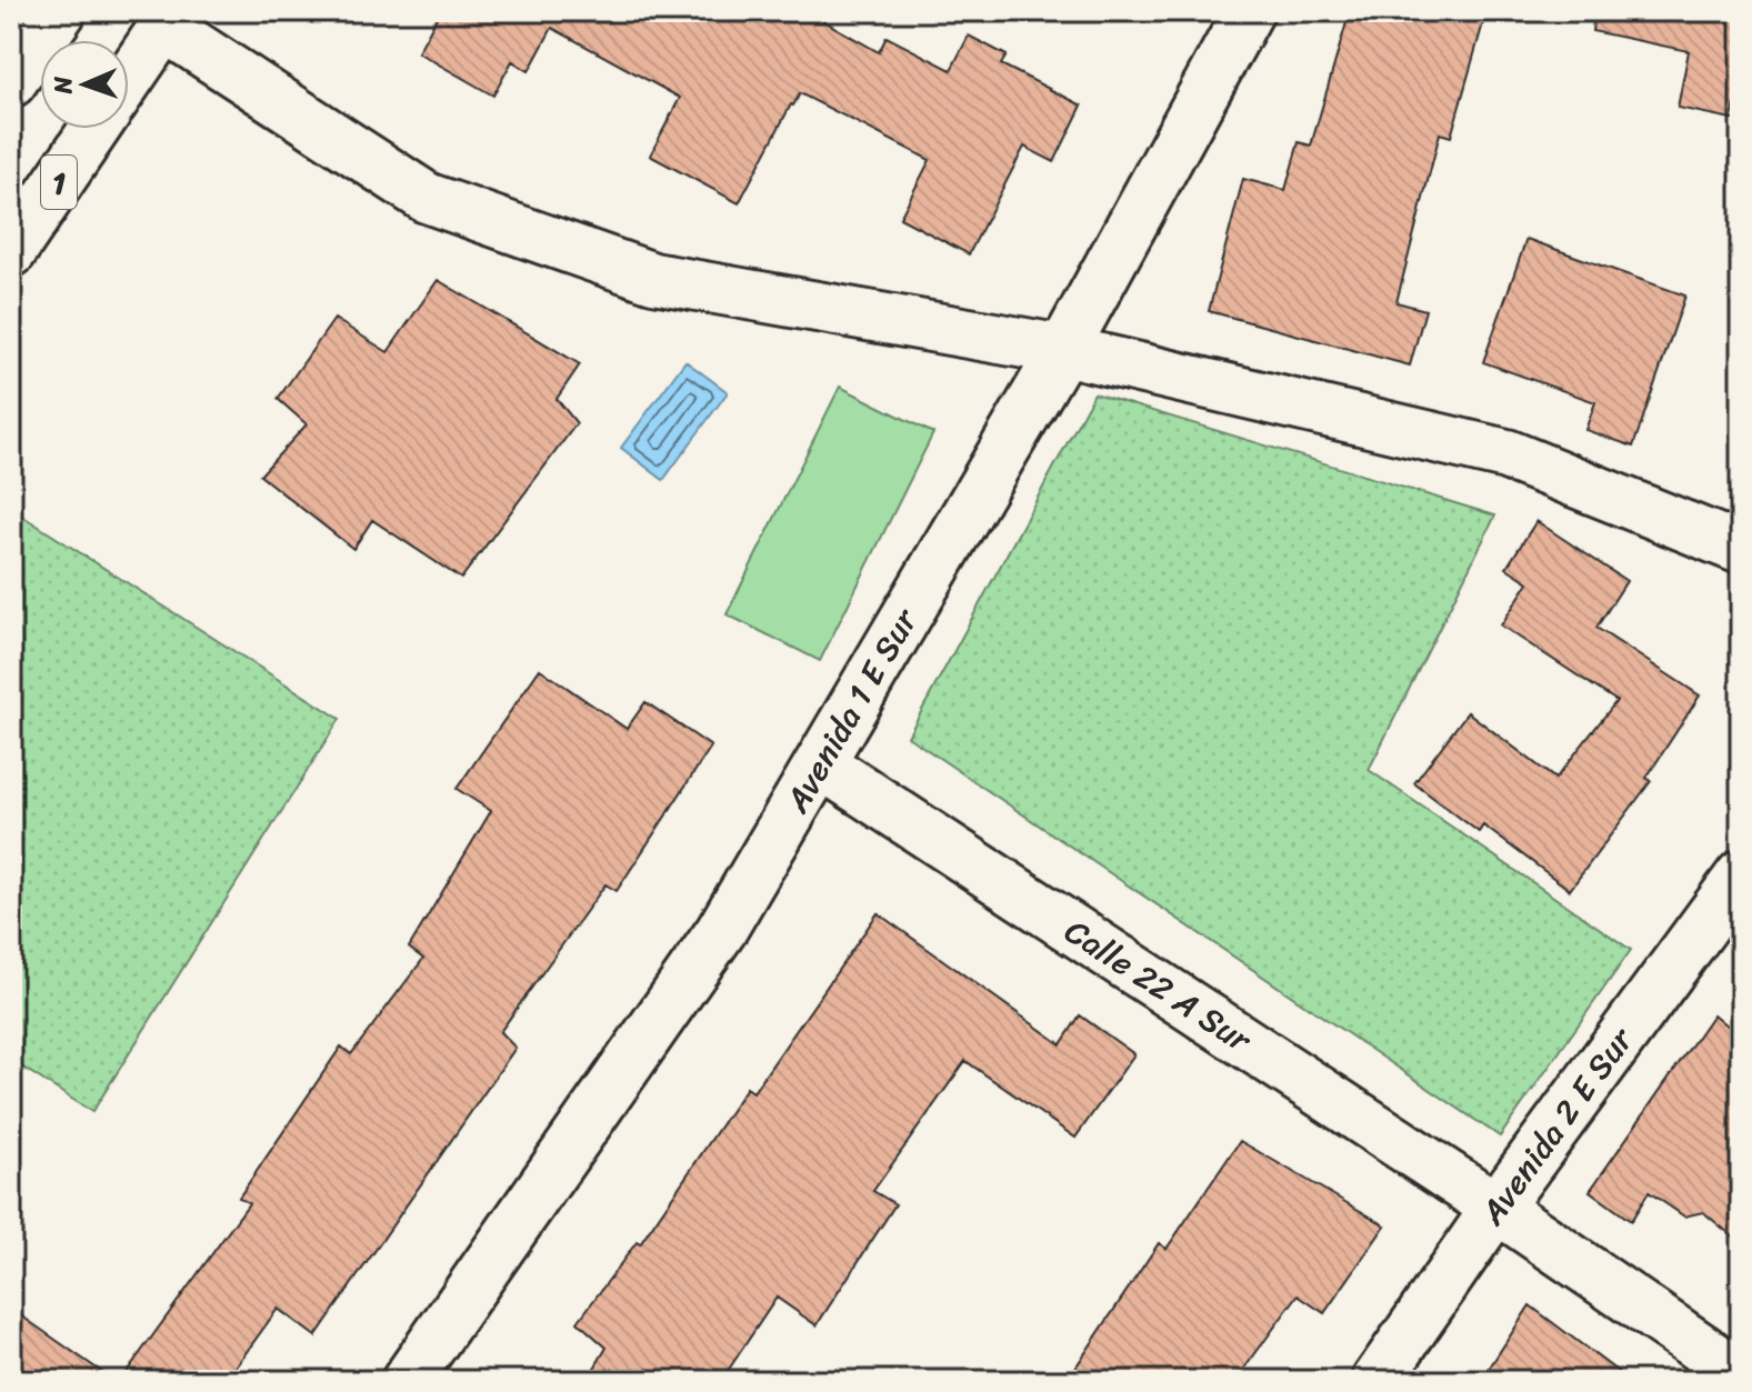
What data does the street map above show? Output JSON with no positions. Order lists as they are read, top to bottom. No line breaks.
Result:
{"streets":{"main road":["1","Avenida 1 E Sur","Calle 22 A Sur","Avenida 2 E Sur"]},"crossings":[["Avenida 1 E Sur","Calle 22 A Sur"],["Calle 22 A Sur","Avenida 2 E Sur"]],"north":"left"}
